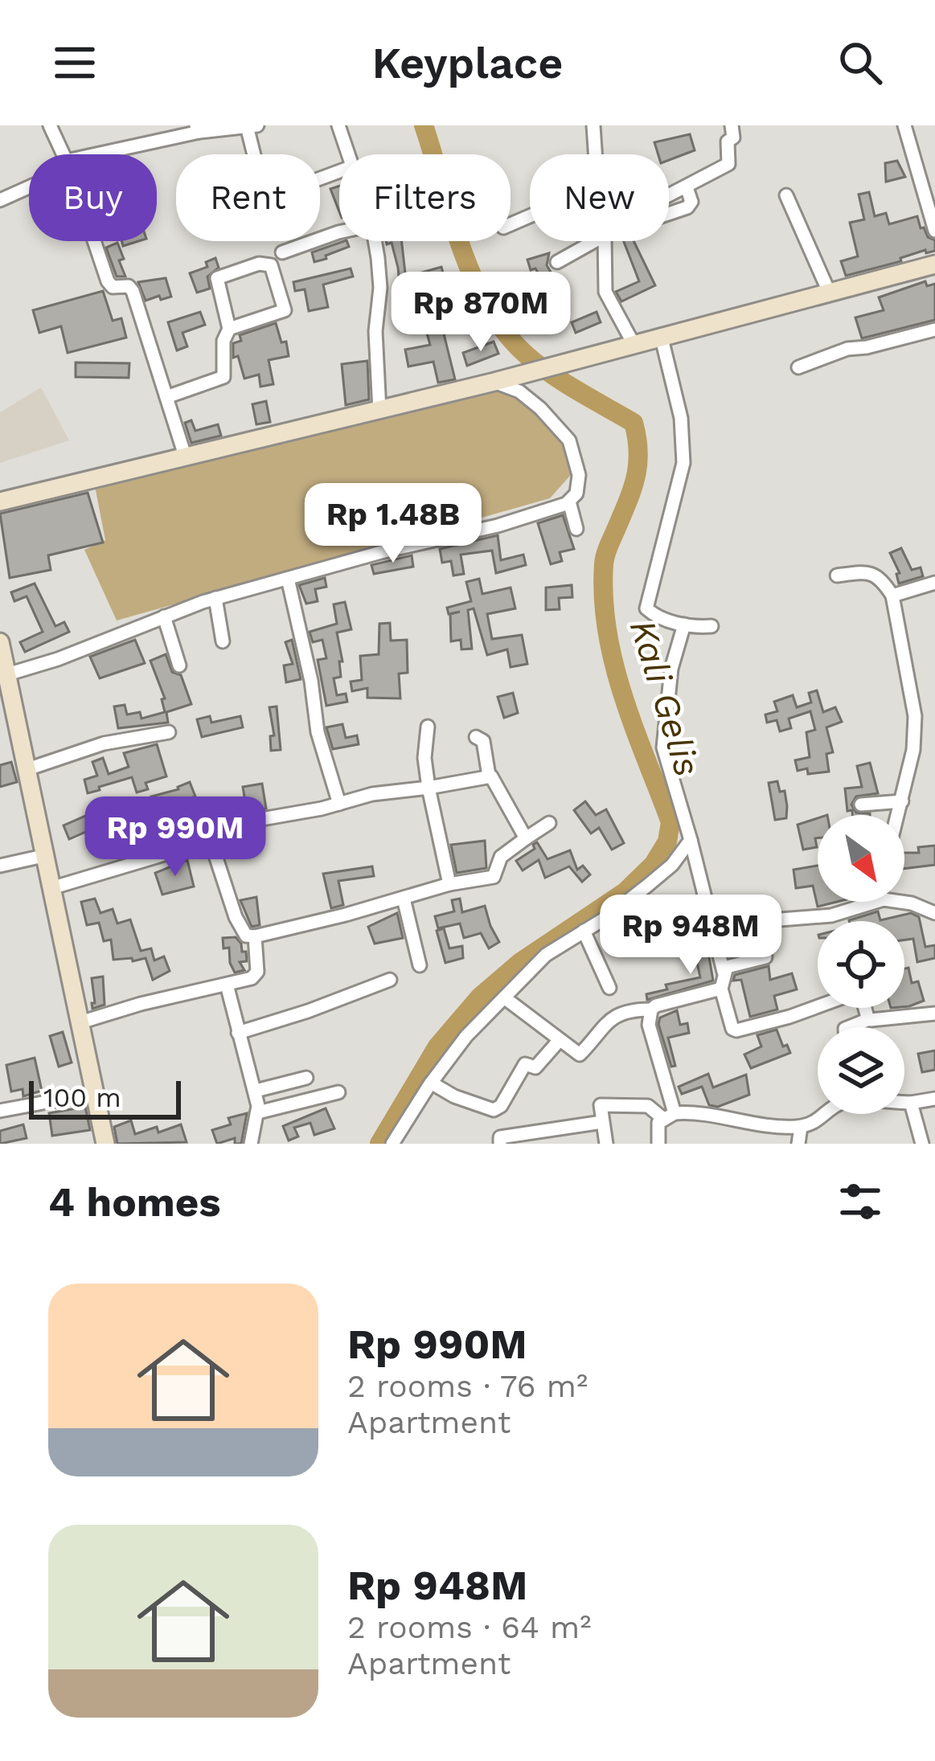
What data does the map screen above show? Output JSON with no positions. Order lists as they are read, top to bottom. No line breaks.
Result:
{"water":["Kali Gelis"],"scale_bar":"100 m","north":"bottom right","page":{"header":"Keyplace","chip":["Buy","Rent","Filters","New"],"price":["Rp 870M","Rp 1.48B","Rp 990M","Rp 948M"],"scale":"100 m","heading":"4 homes","list":[{"name":"Rp 990M","note":"2 rooms · 76 m² · Apartment"},{"name":"Rp 948M","note":"2 rooms · 64 m² · Apartment"}]}}
